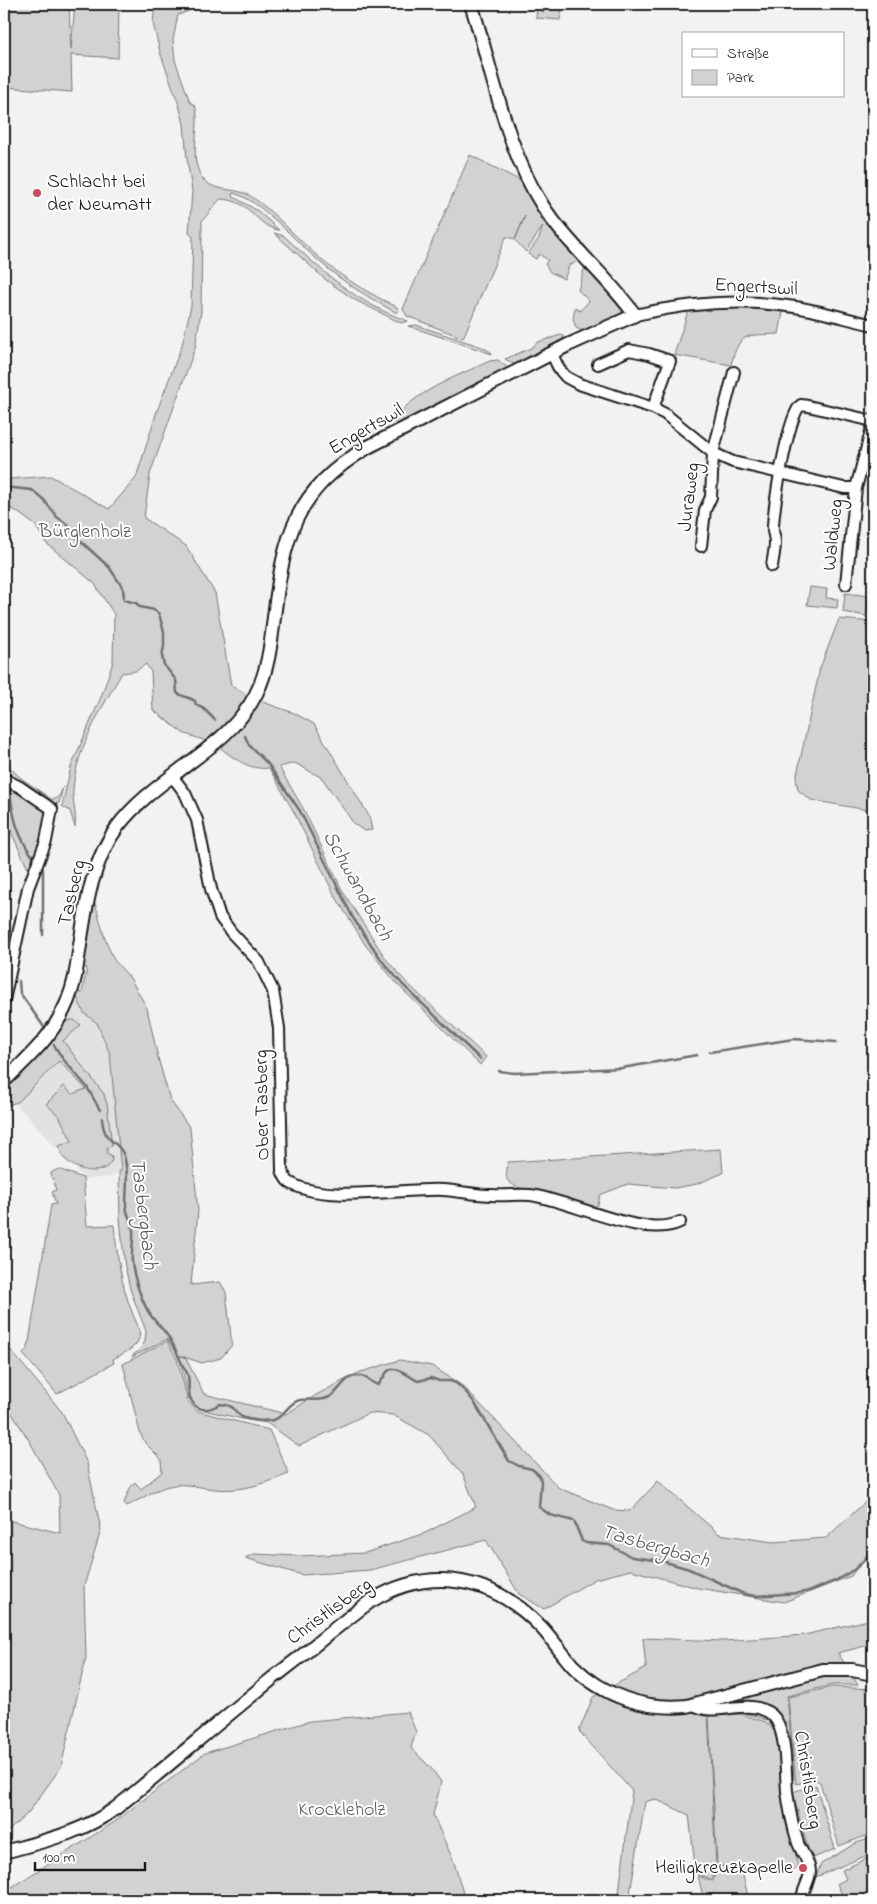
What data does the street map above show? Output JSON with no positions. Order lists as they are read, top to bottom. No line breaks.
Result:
{"streets":{"main road":["Engertswil","Tasberg","Christlisberg"],"street":["Juraweg","Waldweg","Ober Tasberg"]},"crossings":[["Engertswil","Tasberg"],["Tasberg","Ober Tasberg"]],"water":["Schwandbach","Tasbergbach"],"parks":["Bürglenholz","Krockleholz"],"places":["Schlacht bei der Neumatt","Heiligkreuzkapelle"],"legend":["Straße","Park"],"scale_bar":"100 m"}
